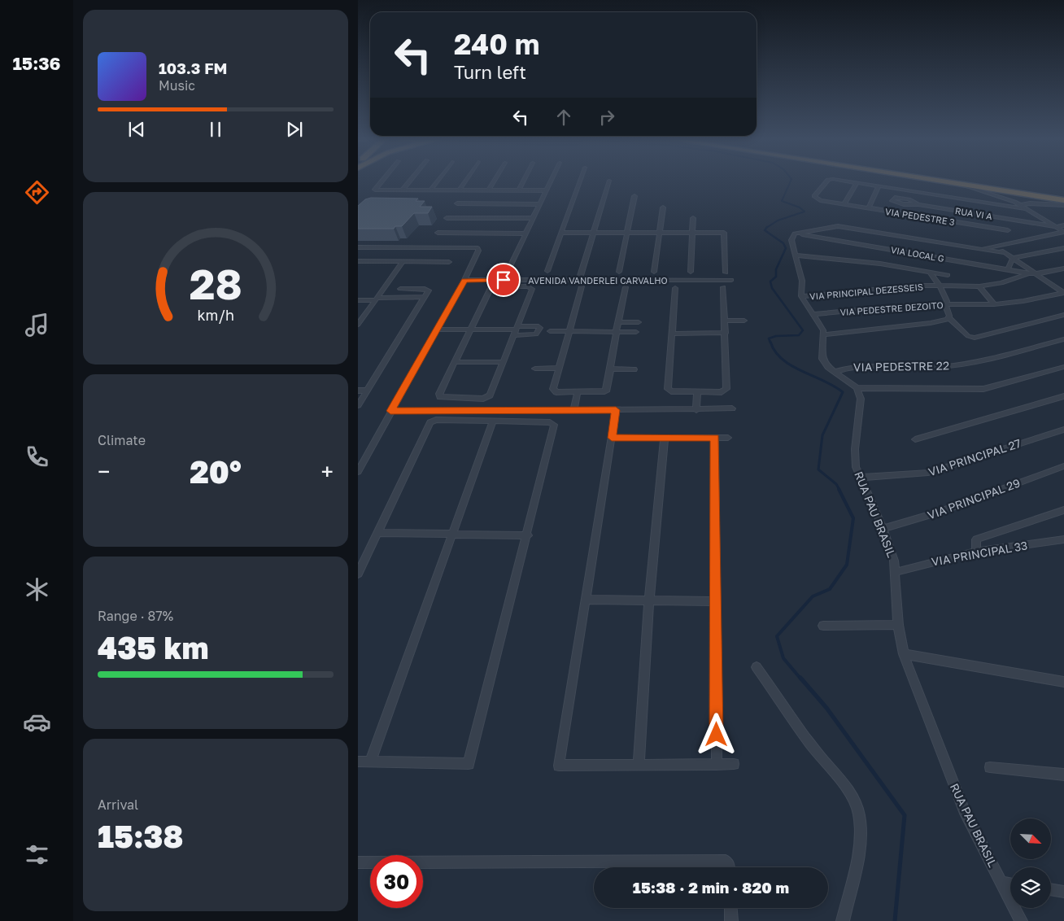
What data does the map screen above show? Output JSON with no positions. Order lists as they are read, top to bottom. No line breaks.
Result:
{"streets":{"street":["RUA VI A","VIA PEDESTRE 3","VIA LOCAL G","AVENIDA VANDERLEI CARVALHO","VIA PRINCIPAL DEZESSEIS","VIA PEDESTRE DEZOITO","VIA PEDESTRE 22","VIA PRINCIPAL 27","VIA PRINCIPAL 29","RUA PAU BRASIL","VIA PRINCIPAL 33"]},"crossings":[["VIA LOCAL G","VIA PRINCIPAL DEZESSEIS"],["VIA PRINCIPAL 27","RUA PAU BRASIL"],["VIA PRINCIPAL 29","RUA PAU BRASIL"],["RUA PAU BRASIL","VIA PRINCIPAL 33"]],"north":"bottom right","page":{"tabs":"15:36","turn":["240 m","Turn left"],"song":["103.3 FM","Music"],"tile":["Climate",["Range · 87%","435 km"],["Arrival","15:38"]],"heat":["−","20°","+"],"limit":"30","trip":"15:38 · 2 min · 820 m","gauge":["28","km/h"]}}
